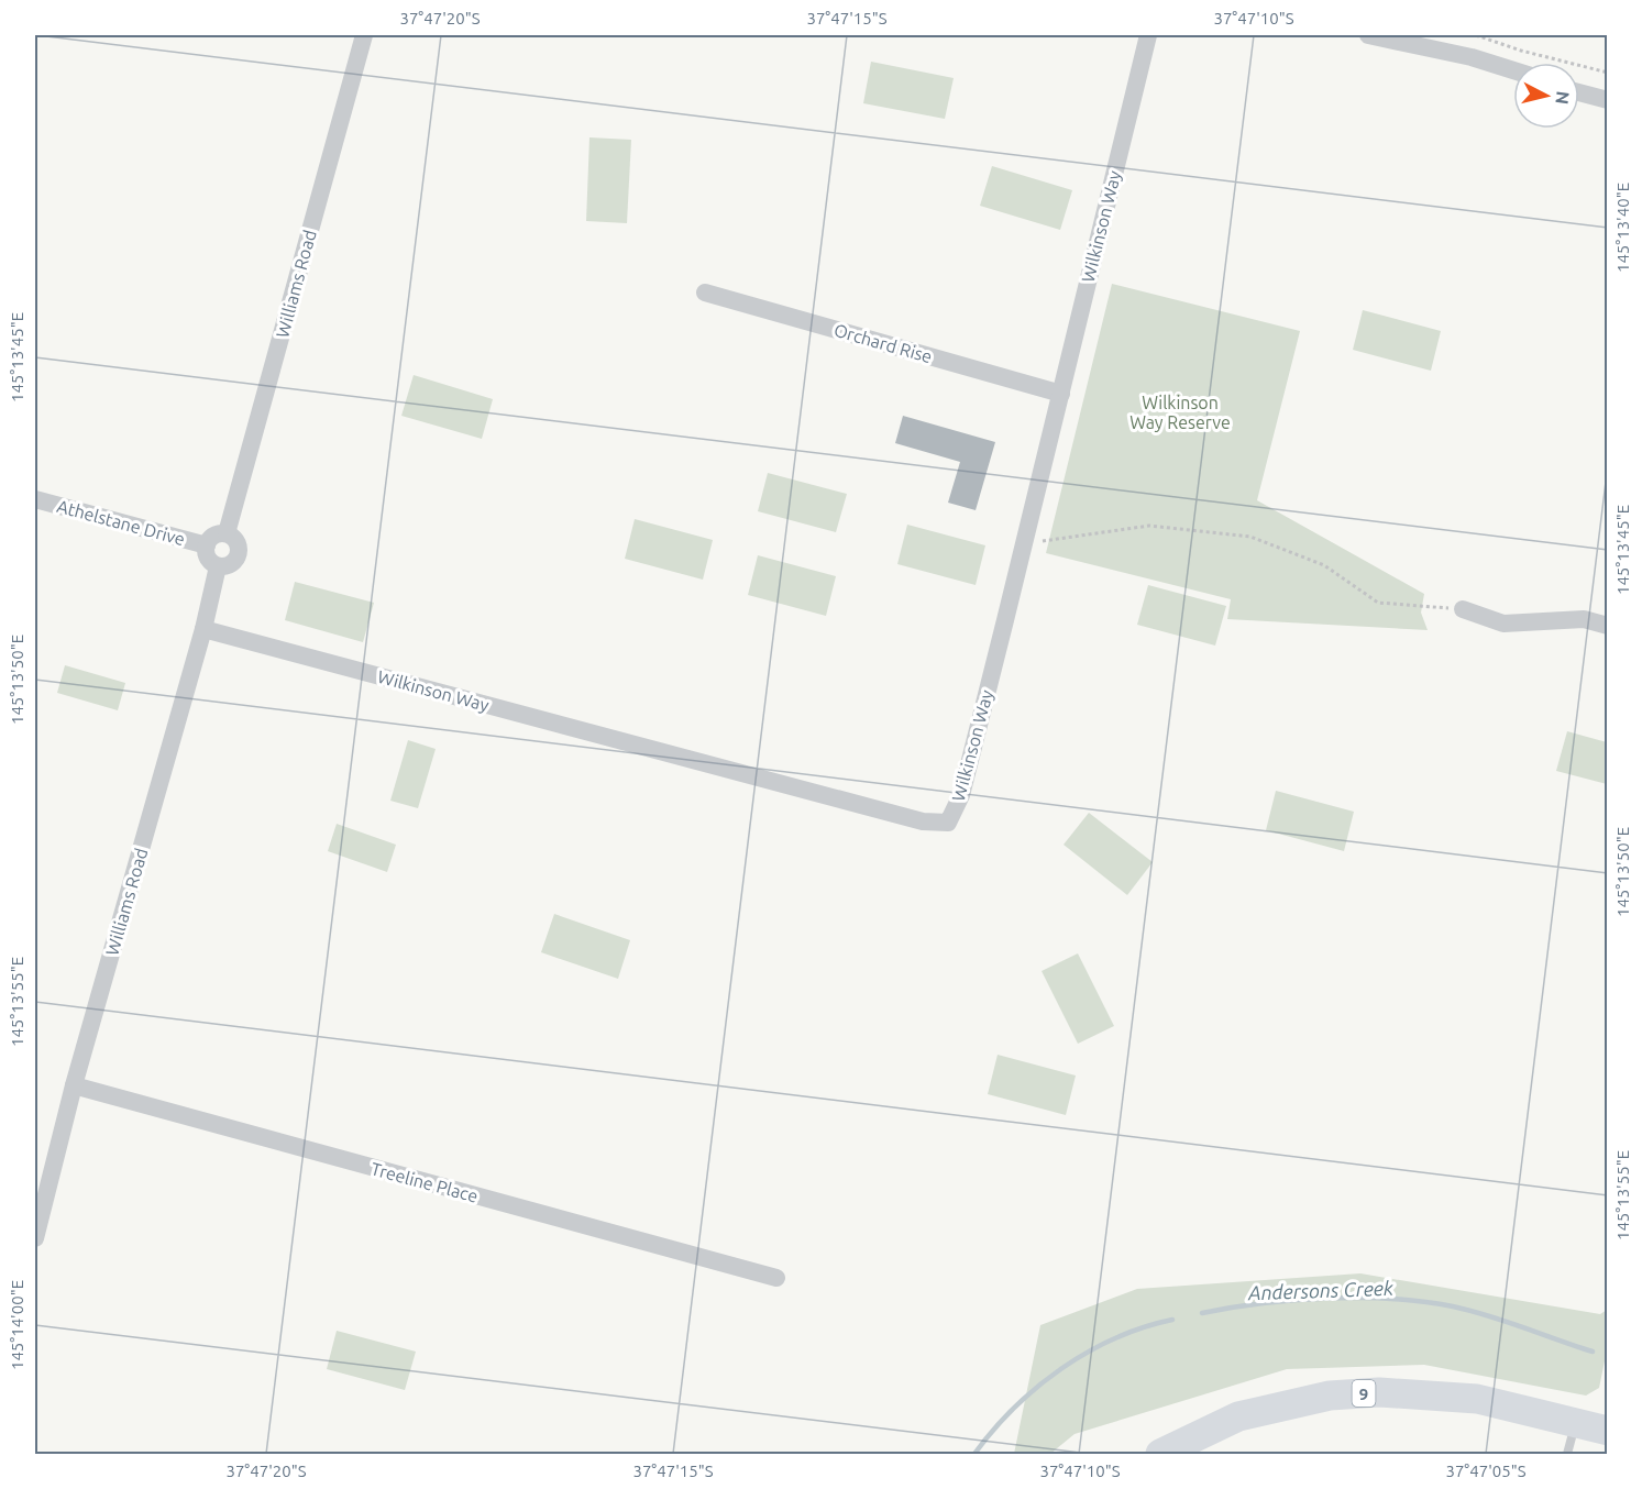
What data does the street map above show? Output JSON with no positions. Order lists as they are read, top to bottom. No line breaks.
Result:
{"streets":{"main road":["9"],"street":["Wilkinson Way","Williams Road","Orchard Rise","Athelstane Drive","Treeline Place"]},"crossings":[["Wilkinson Way","Williams Road"],["Wilkinson Way","Orchard Rise"],["Williams Road","Athelstane Drive"],["Williams Road","Treeline Place"]],"water":["Andersons Creek"],"parks":["Wilkinson Way Reserve"],"north":"right","coordinates":["37°47'20\"S","37°47'15\"S","37°47'10\"S","145°13'40\"E","145°13'45\"E","145°13'50\"E","145°13'55\"E","145°14'00\"E","37°47'05\"S"]}
